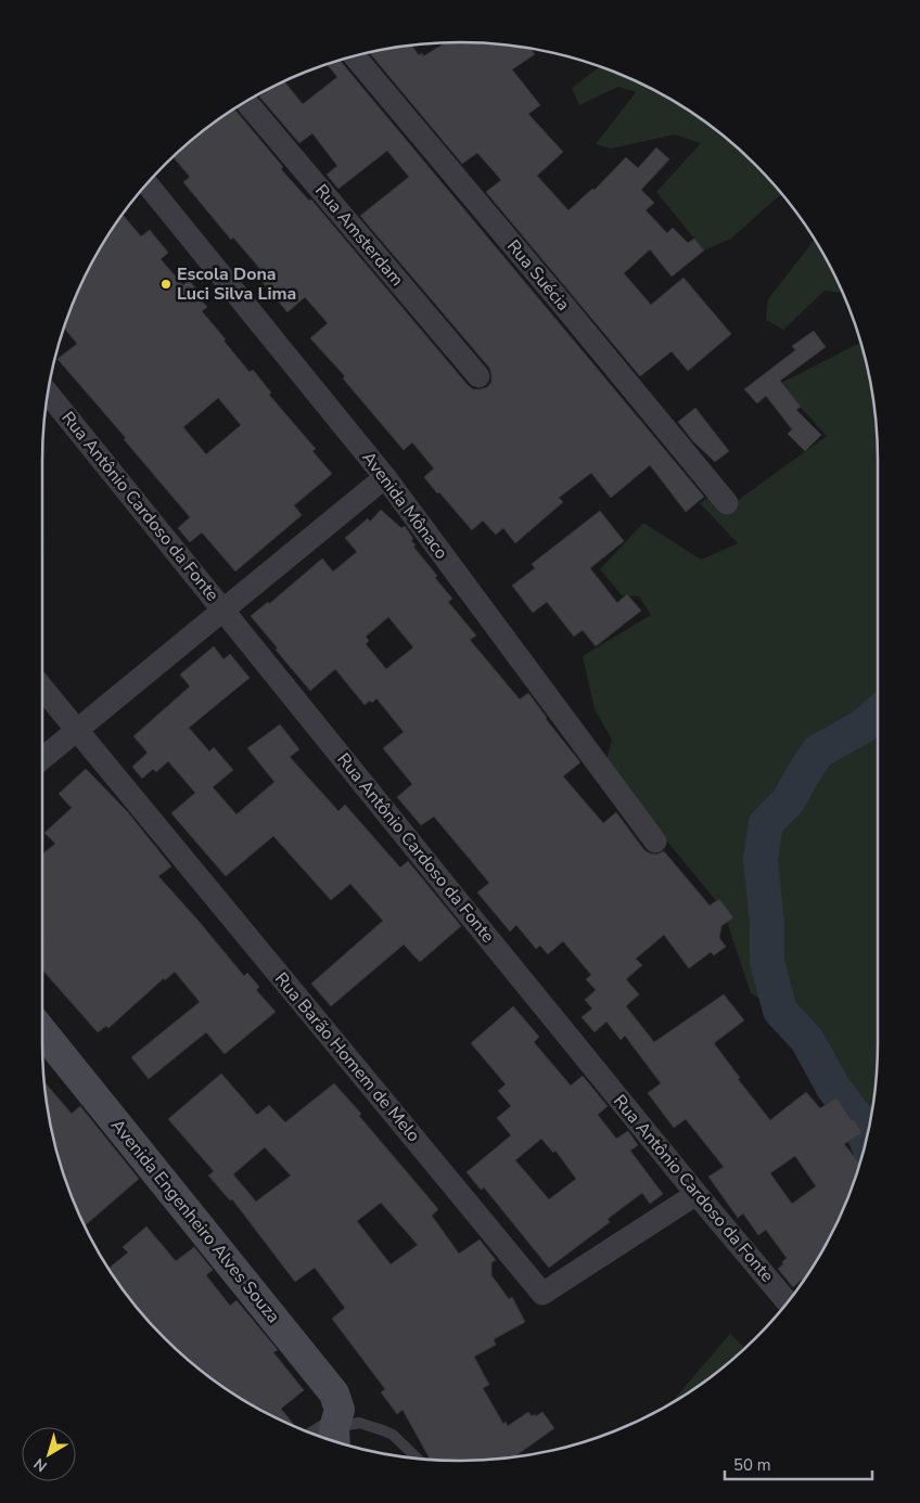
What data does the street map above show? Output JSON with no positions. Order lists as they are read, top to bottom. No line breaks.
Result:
{"streets":{"main road":["Avenida Engenheiro Alves Souza"],"street":["Rua Amsterdam","Rua Suécia","Avenida Mônaco","Rua Antônio Cardoso da Fonte","Rua Barão Homem de Melo"]},"crossings":[["Rua Antônio Cardoso da Fonte","Rua Barão Homem de Melo"]],"places":["Escola Dona Luci Silva Lima"],"scale_bar":"50 m","north":"bottom left"}
